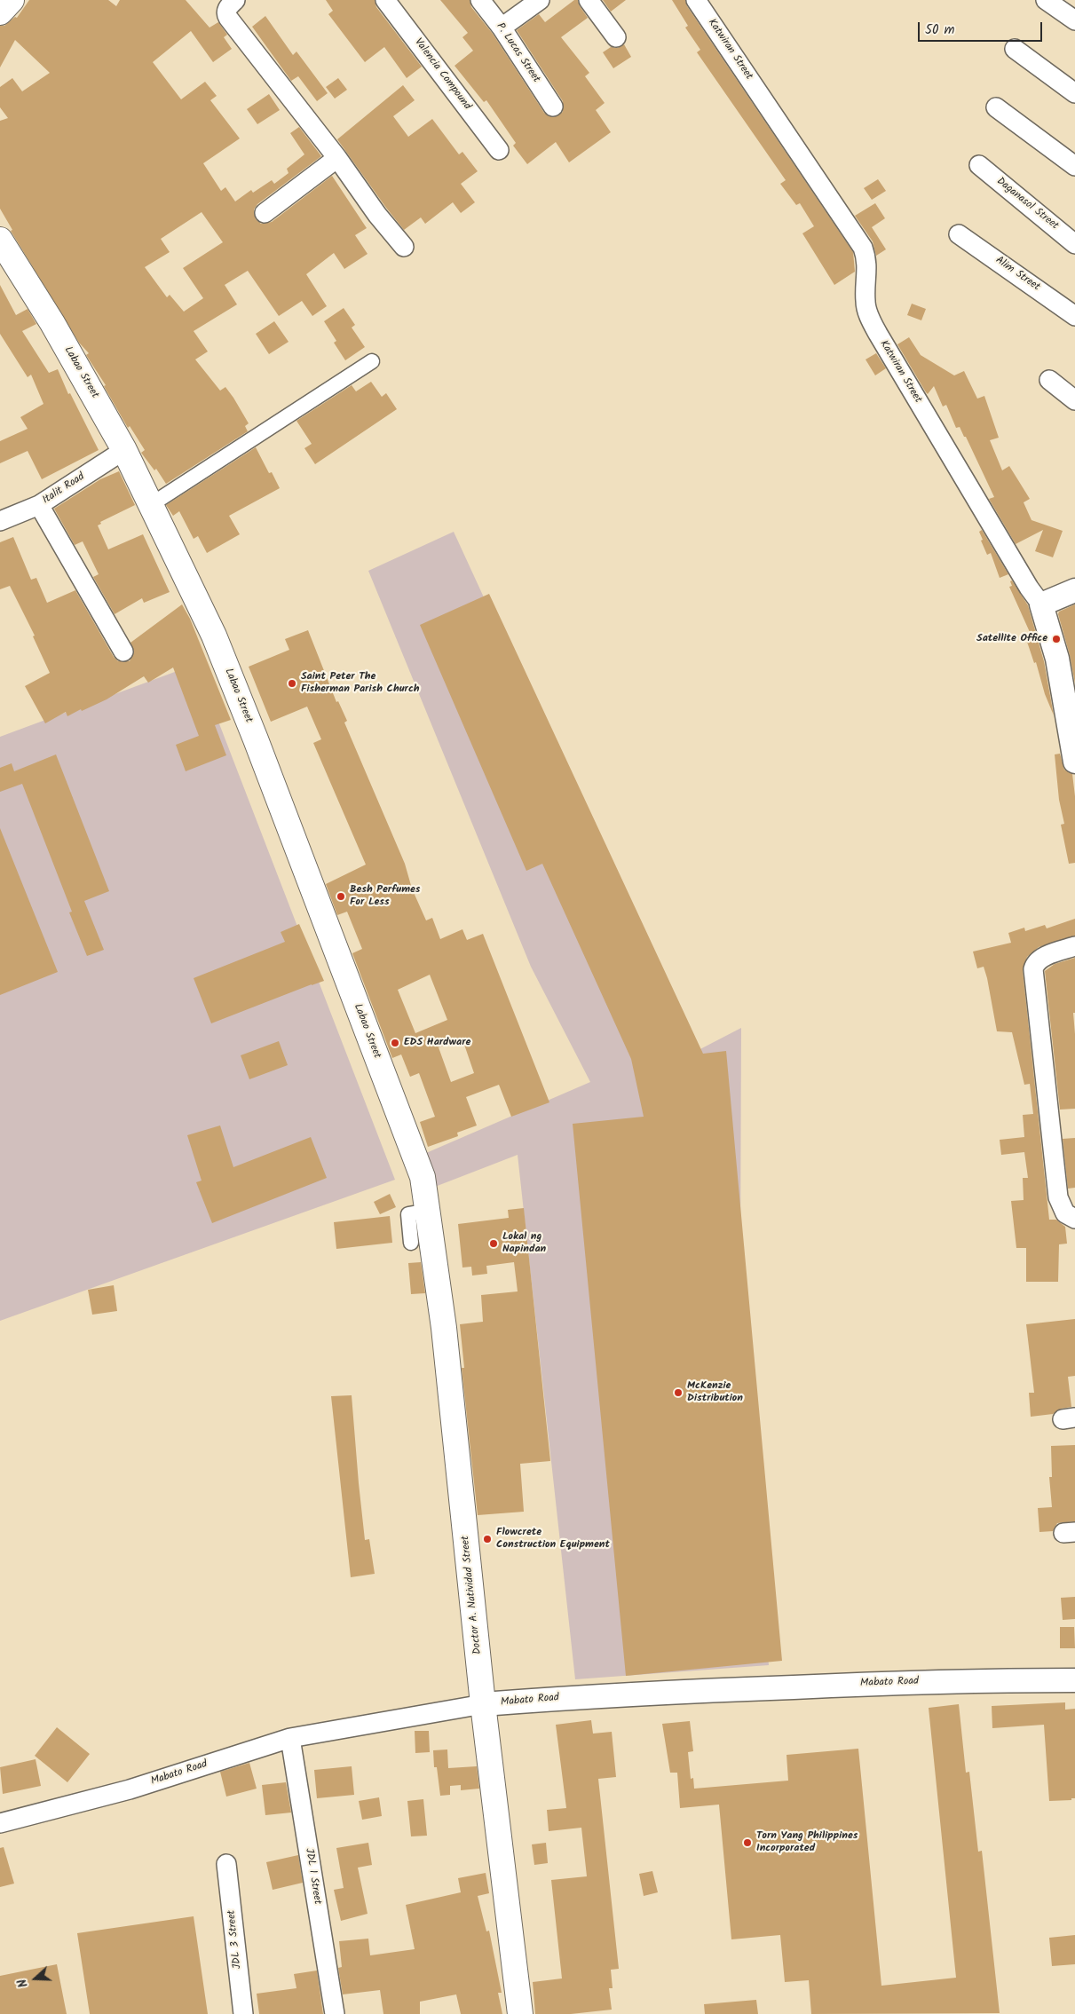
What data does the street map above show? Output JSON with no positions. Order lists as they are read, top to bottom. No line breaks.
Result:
{"streets":{"main road":["Labao Street","Doctor A. Natividad Street"],"street":["Katwiran Street","P. Lucas Street","Valencia Compound","Daganasol Street","Alim Street","Italit Road","Mabato Road","JDL 1 Street","JDL 3 Street"]},"crossings":[["Labao Street","Italit Road"],["Labao Street","Doctor A. Natividad Street"],["Doctor A. Natividad Street","Mabato Road"],["Mabato Road","JDL 1 Street"]],"places":["Satellite Office","Saint Peter The Fisherman Parish Church","Besh Perfumes For Less","EDS Hardware","Lokal ng Napindan","McKenzie Distribution","Flowcrete Construction Equipment","Torn Yang Philippines Incorporated"],"scale_bar":"50 m","north":"left"}
